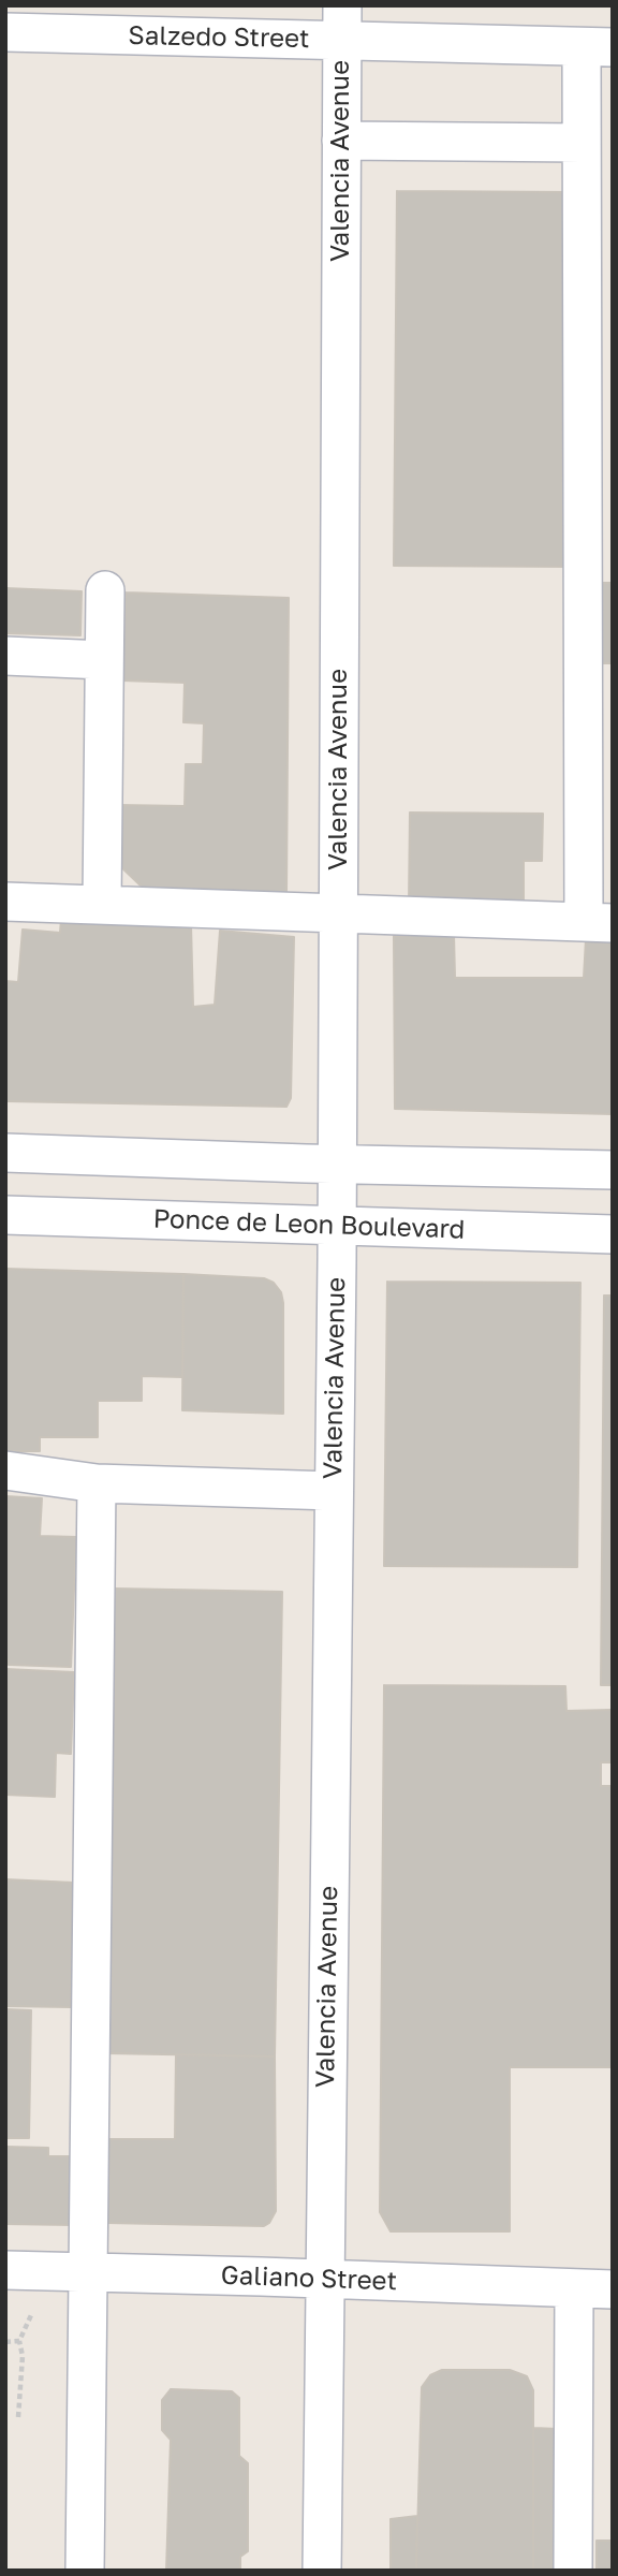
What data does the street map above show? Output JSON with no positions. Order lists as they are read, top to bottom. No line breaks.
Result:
{"streets":{"street":["Salzedo Street","Valencia Avenue","Ponce de Leon Boulevard","Galiano Street"]},"crossings":[["Salzedo Street","Valencia Avenue"],["Valencia Avenue","Ponce de Leon Boulevard"],["Valencia Avenue","Galiano Street"]]}
